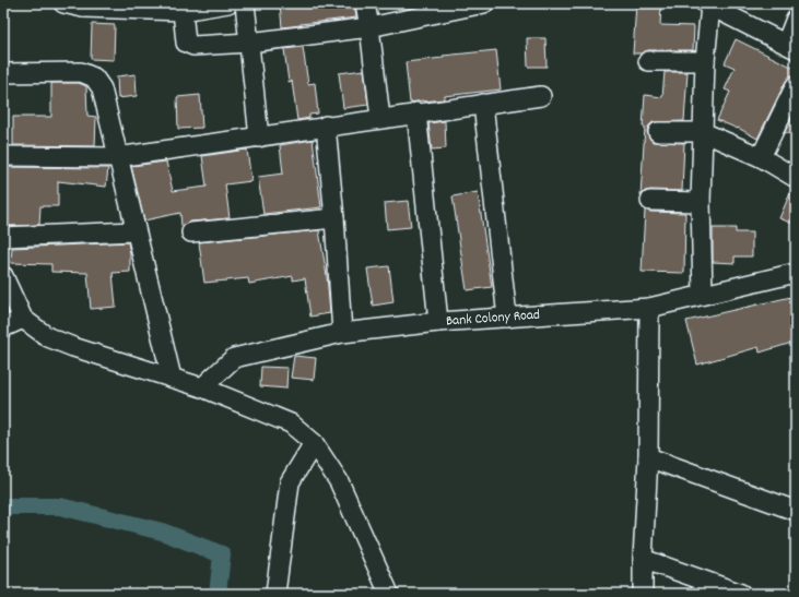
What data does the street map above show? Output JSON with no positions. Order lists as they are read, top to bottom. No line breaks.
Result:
{"streets":{"street":["Bank Colony Road"]}}
